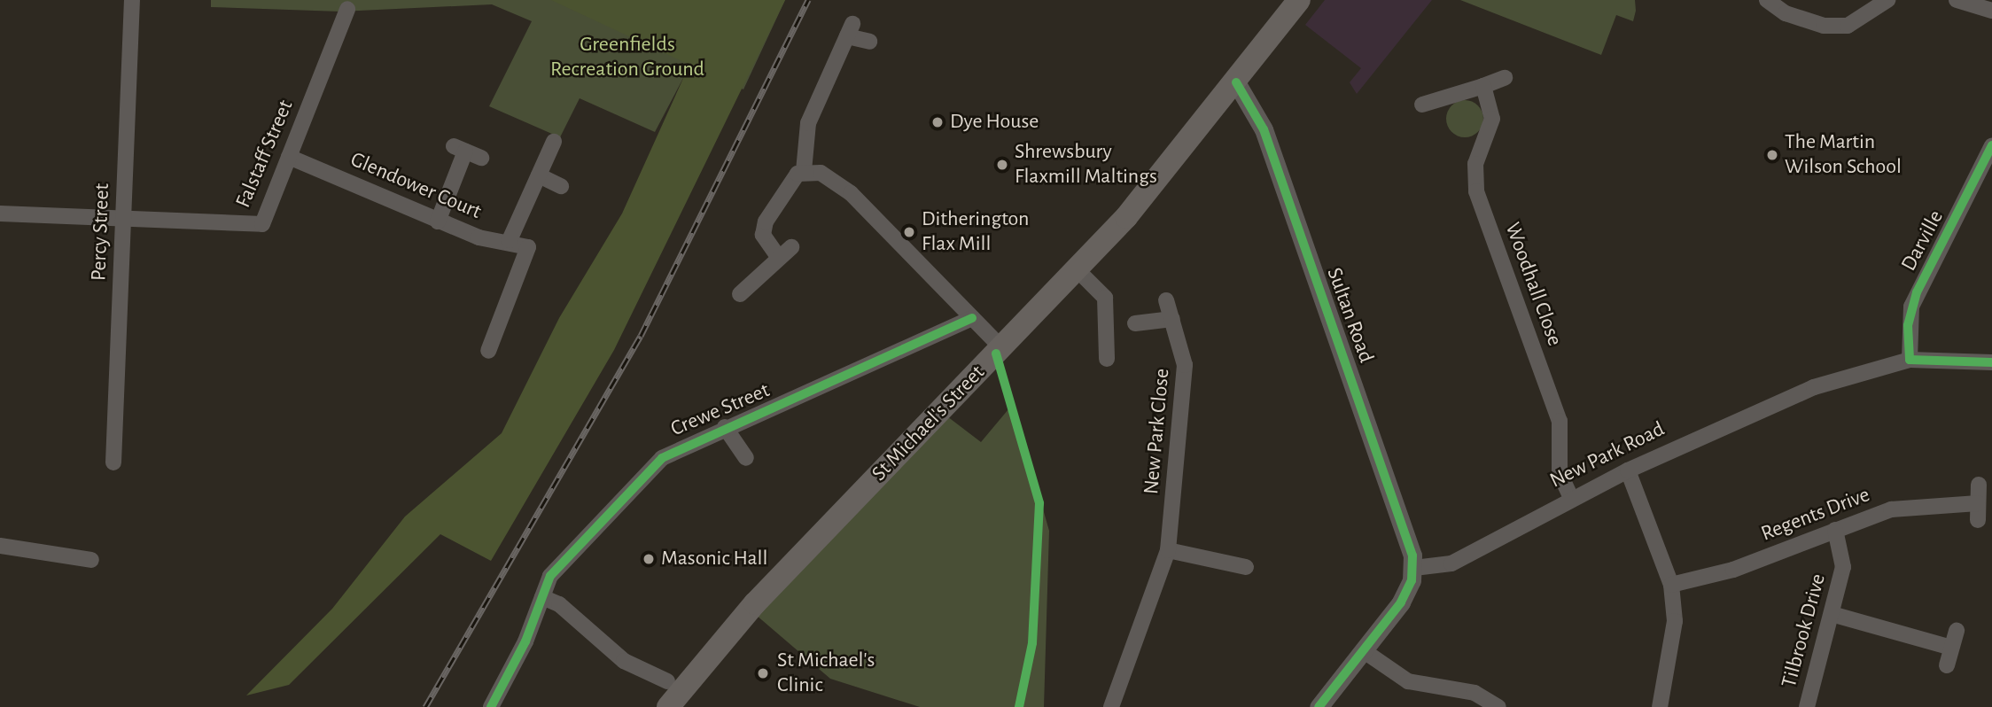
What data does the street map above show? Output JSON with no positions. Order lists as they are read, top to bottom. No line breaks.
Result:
{"streets":{"main road":["St Michael's Street"],"street":["Falstaff Street","Glendower Court","Percy Street","Darville","Woodhall Close","Sultan Road","Crewe Street","New Park Close","New Park Road","Regents Drive","Tilbrook Drive"]},"crossings":[["Falstaff Street","Glendower Court"],["Falstaff Street","Percy Street"],["Darville","New Park Road"],["Woodhall Close","New Park Road"],["Sultan Road","St Michael's Street"],["Sultan Road","New Park Road"],["Regents Drive","Tilbrook Drive"]],"parks":["Greenfields Recreation Ground"],"places":["Dye House","The Martin Wilson School","Shrewsbury Flaxmill Maltings","Ditherington Flax Mill","Masonic Hall","St Michael's Clinic"]}
